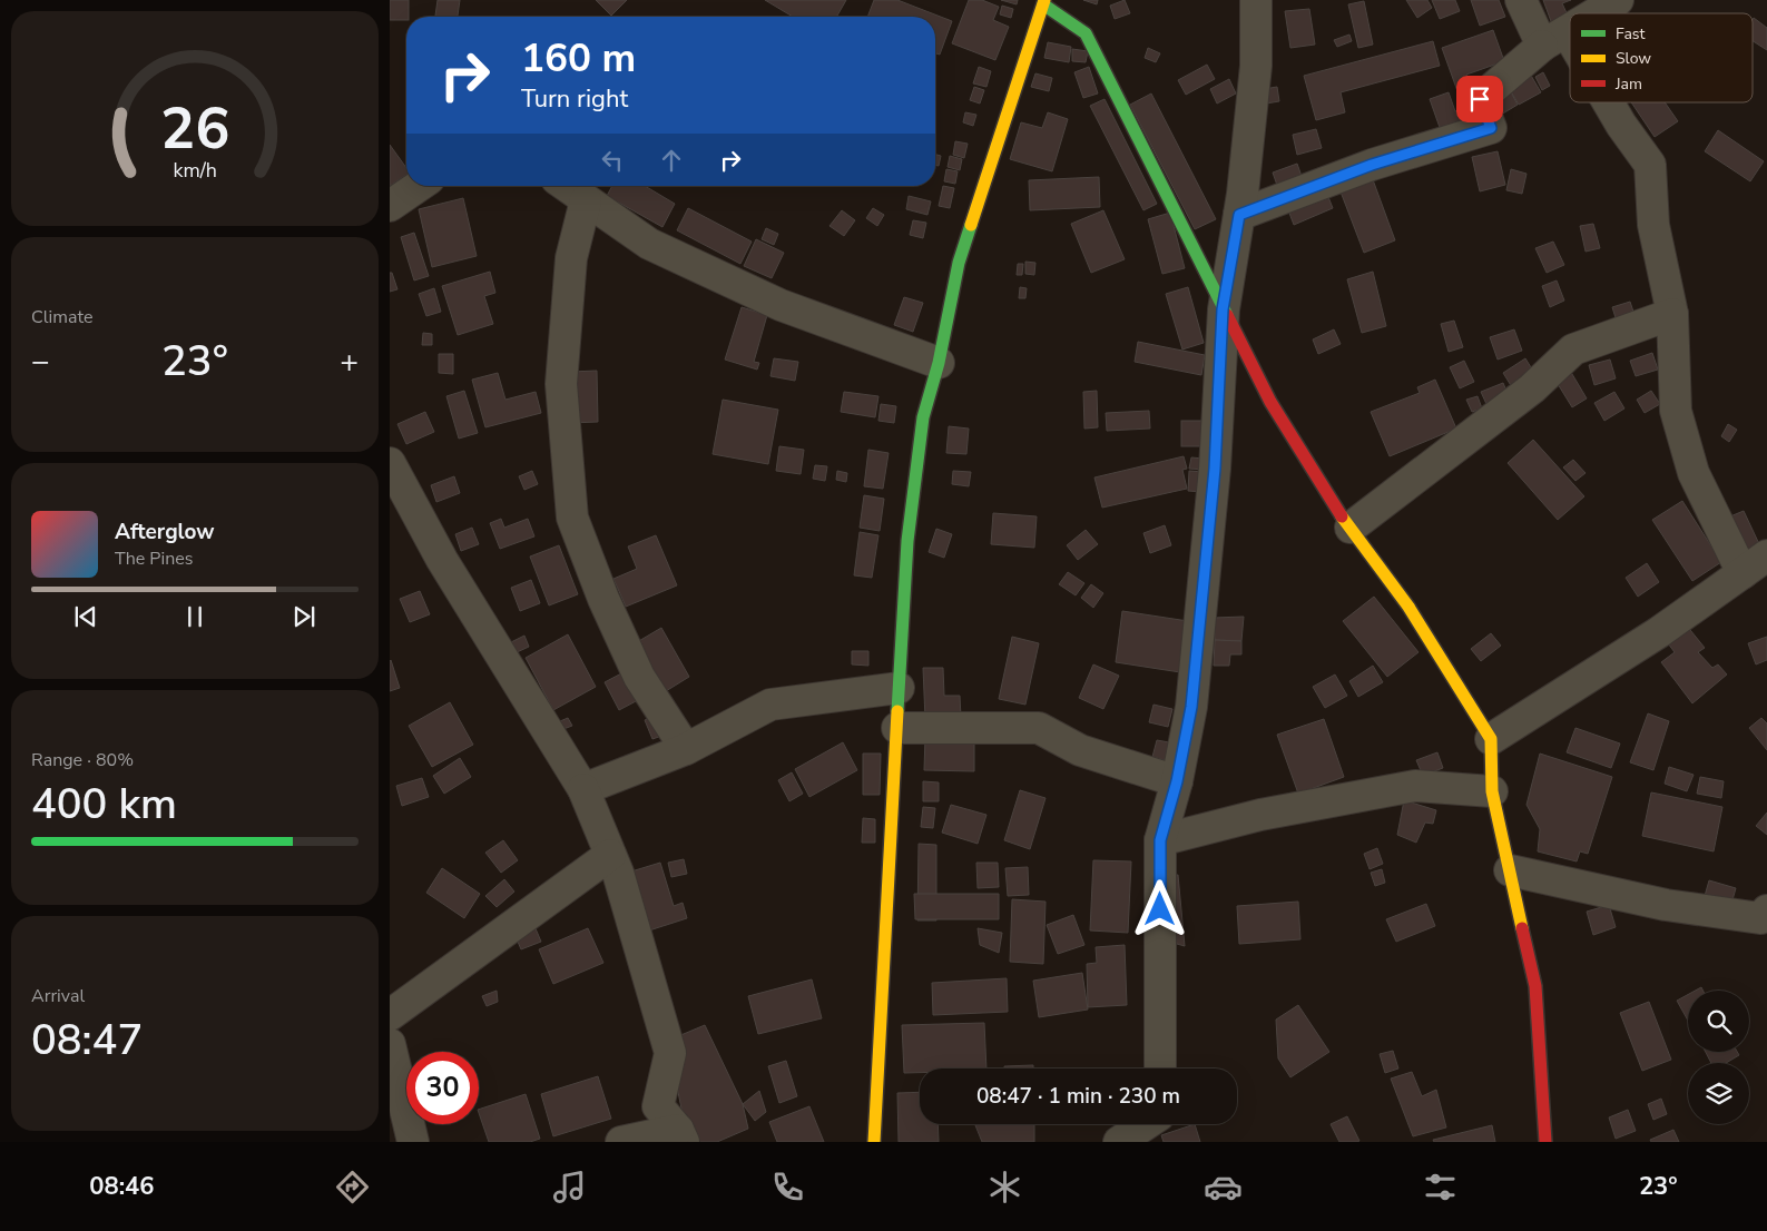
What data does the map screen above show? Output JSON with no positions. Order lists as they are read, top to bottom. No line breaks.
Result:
{"legend":["Fast","Slow","Jam"],"page":{"turn":["160 m","Turn right"],"tile":["Climate",["Range · 80%","400 km"],["Arrival","08:47"]],"heat":["−","23°","+"],"song":["Afterglow","The Pines"],"limit":"30","trip":"08:47 · 1 min · 230 m","tabs":["08:46","23°"],"gauge":["26","km/h"]}}
